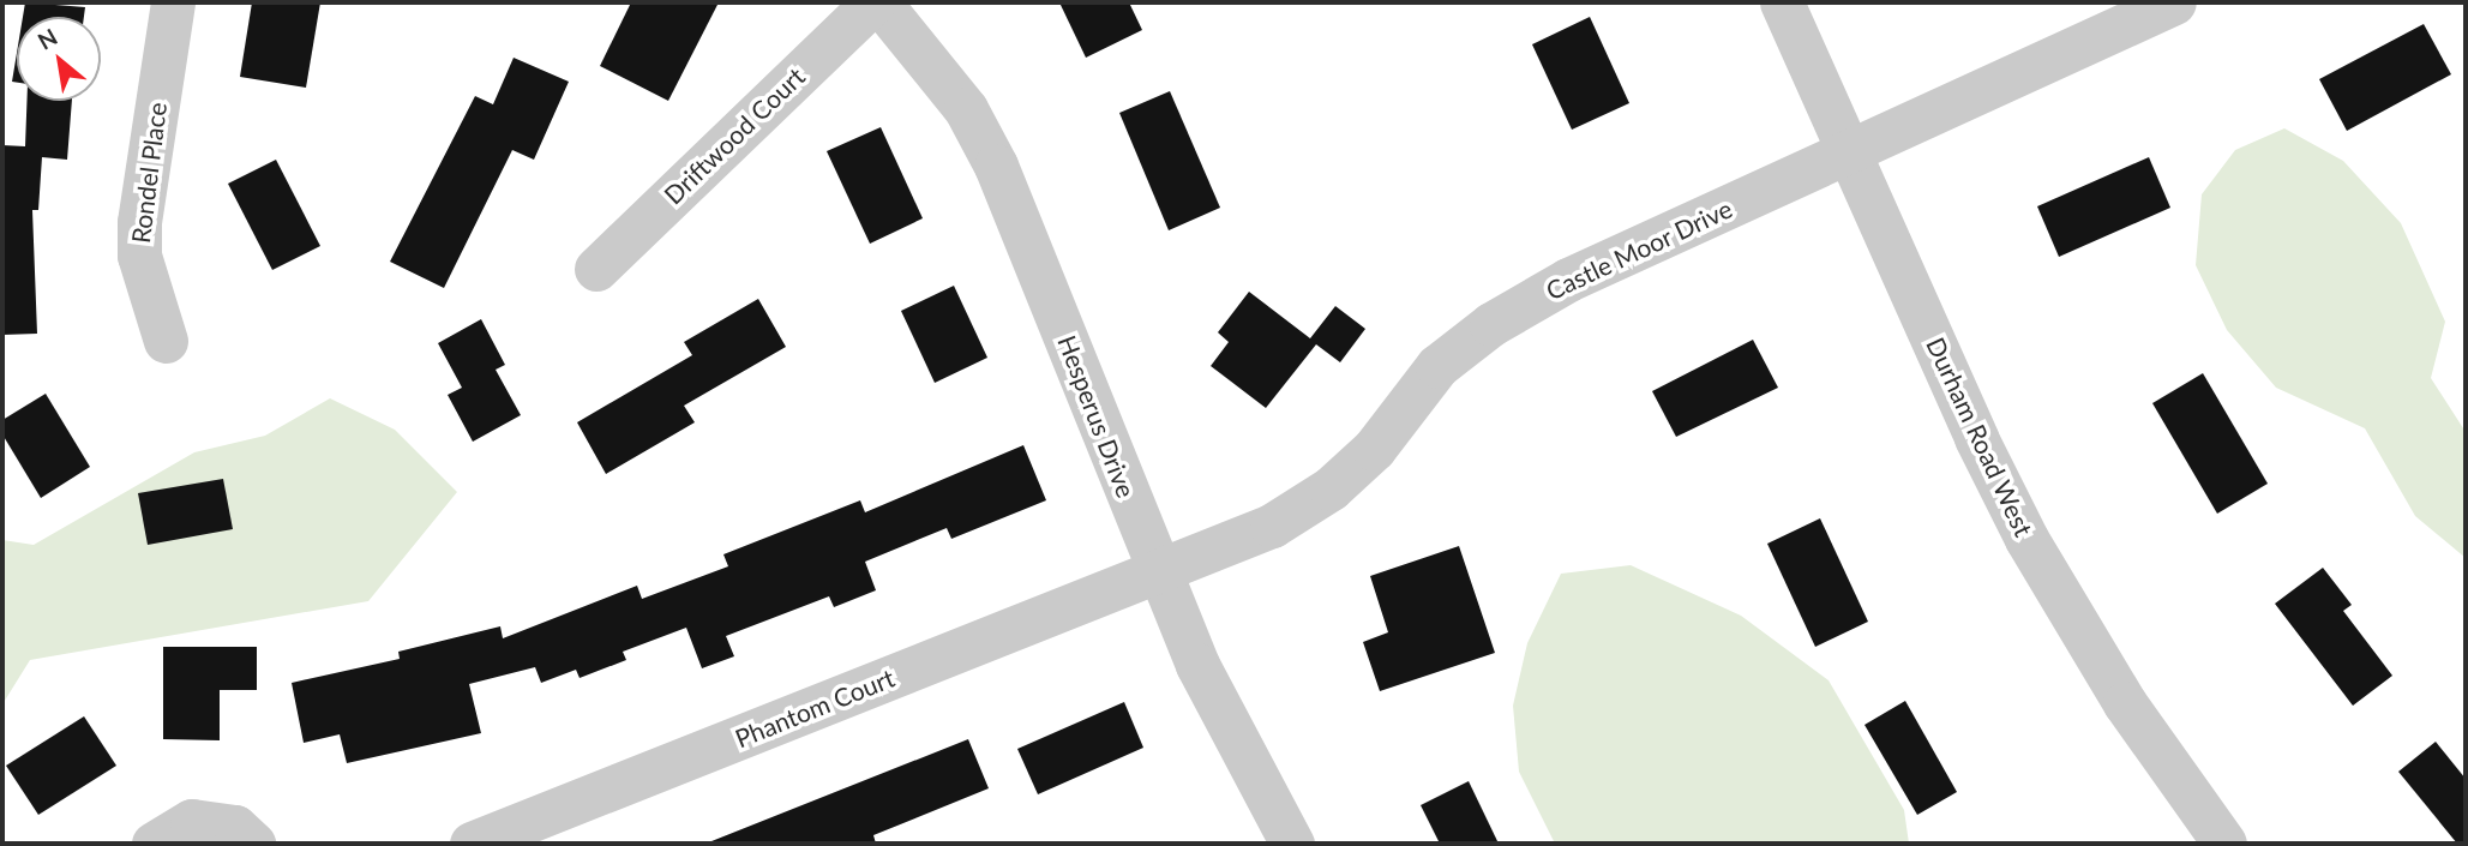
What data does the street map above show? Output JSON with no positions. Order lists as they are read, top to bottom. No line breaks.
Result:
{"streets":{"street":["Driftwood Court","Rondel Place","Castle Moor Drive","Hesperus Drive","Durham Road West","Phantom Court"]},"crossings":[["Driftwood Court","Hesperus Drive"],["Castle Moor Drive","Hesperus Drive"],["Castle Moor Drive","Durham Road West"],["Castle Moor Drive","Phantom Court"],["Hesperus Drive","Phantom Court"]],"north":"top left"}
